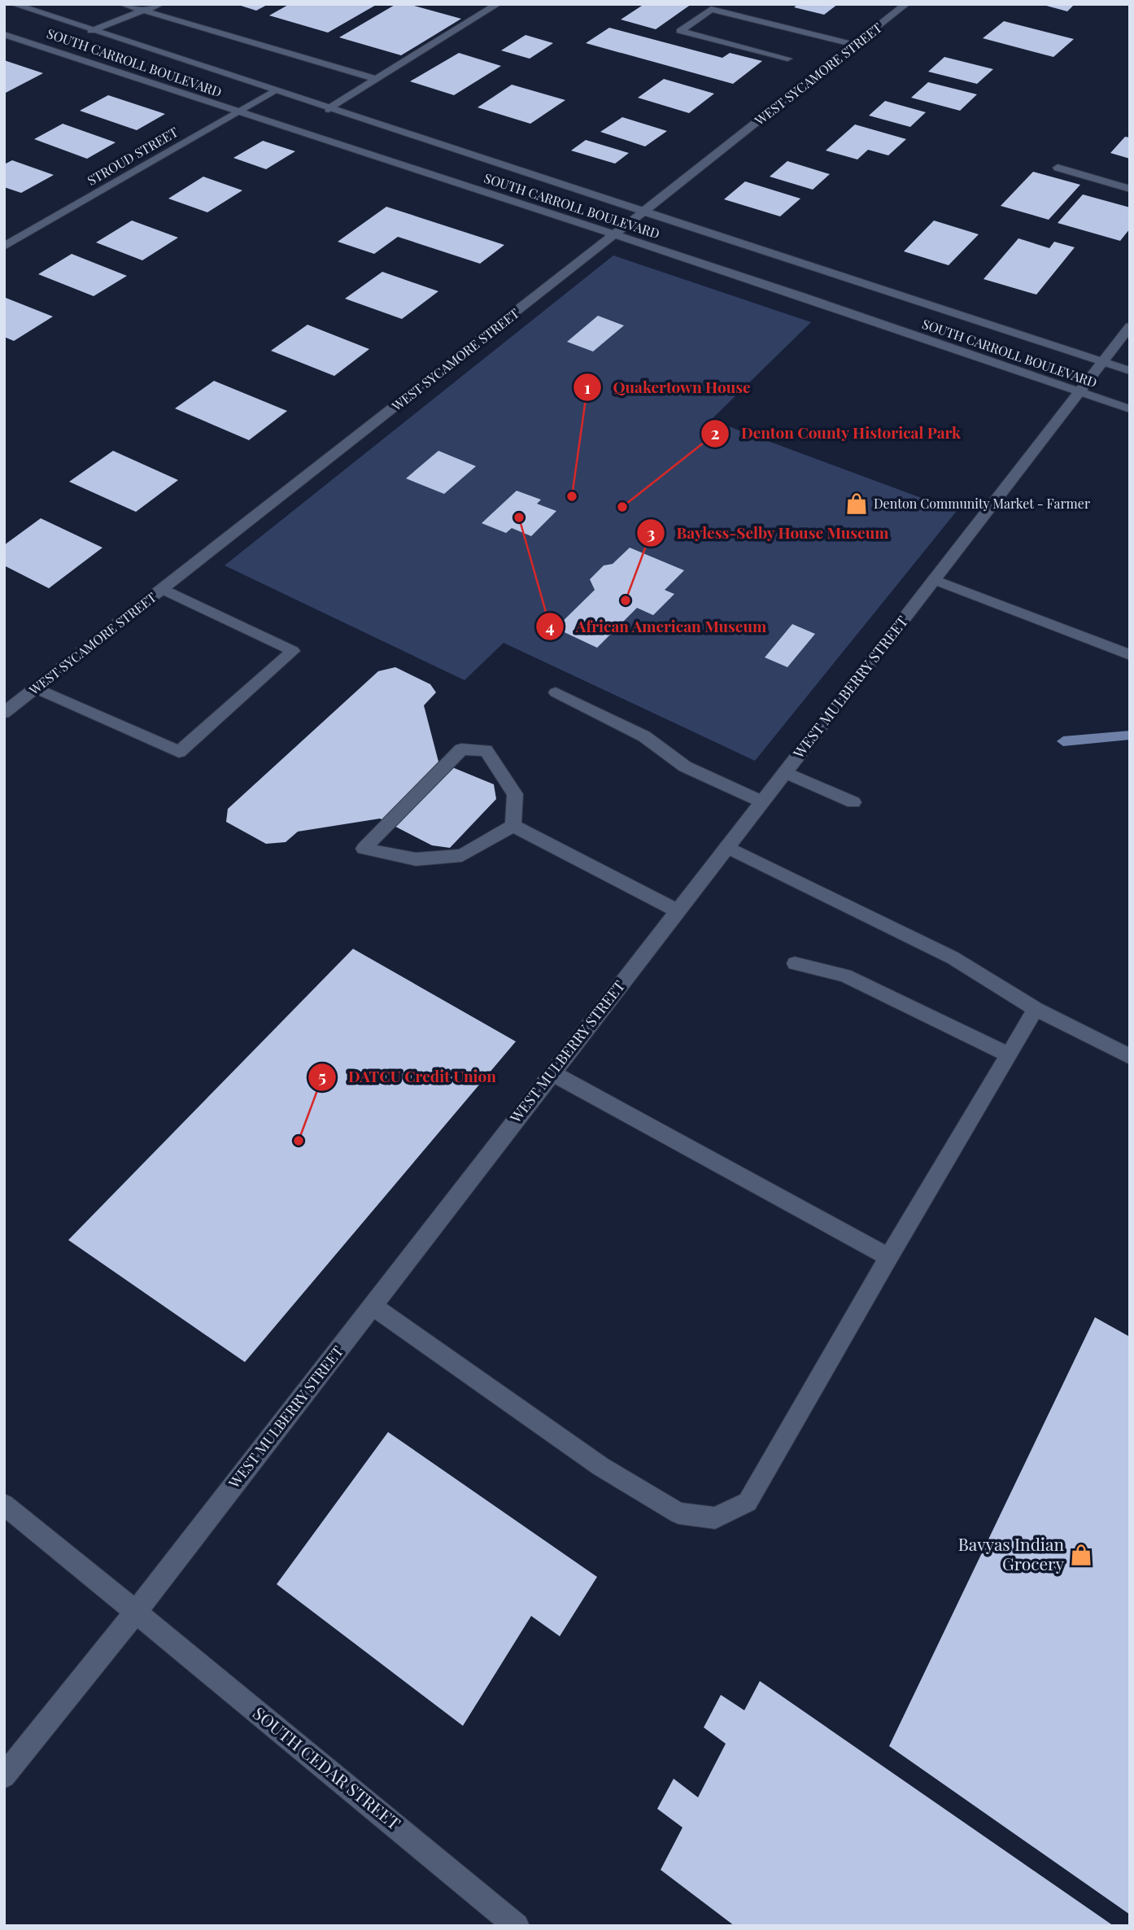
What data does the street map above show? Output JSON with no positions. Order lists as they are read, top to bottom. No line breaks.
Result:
{"streets":{"street":["SOUTH CARROLL BOULEVARD","WEST SYCAMORE STREET","STROUD STREET","WEST MULBERRY STREET","SOUTH CEDAR STREET"]},"crossings":[["SOUTH CARROLL BOULEVARD","WEST SYCAMORE STREET"],["SOUTH CARROLL BOULEVARD","STROUD STREET"],["SOUTH CARROLL BOULEVARD","WEST MULBERRY STREET"],["WEST MULBERRY STREET","SOUTH CEDAR STREET"]],"places":{"other":["Quakertown House","Denton County Historical Park","African American Museum","Bayless-Selby House Museum","DATCU Credit Union"],"shop":["Denton Community Market - Farmer","Bavyas Indian Grocery"]}}
